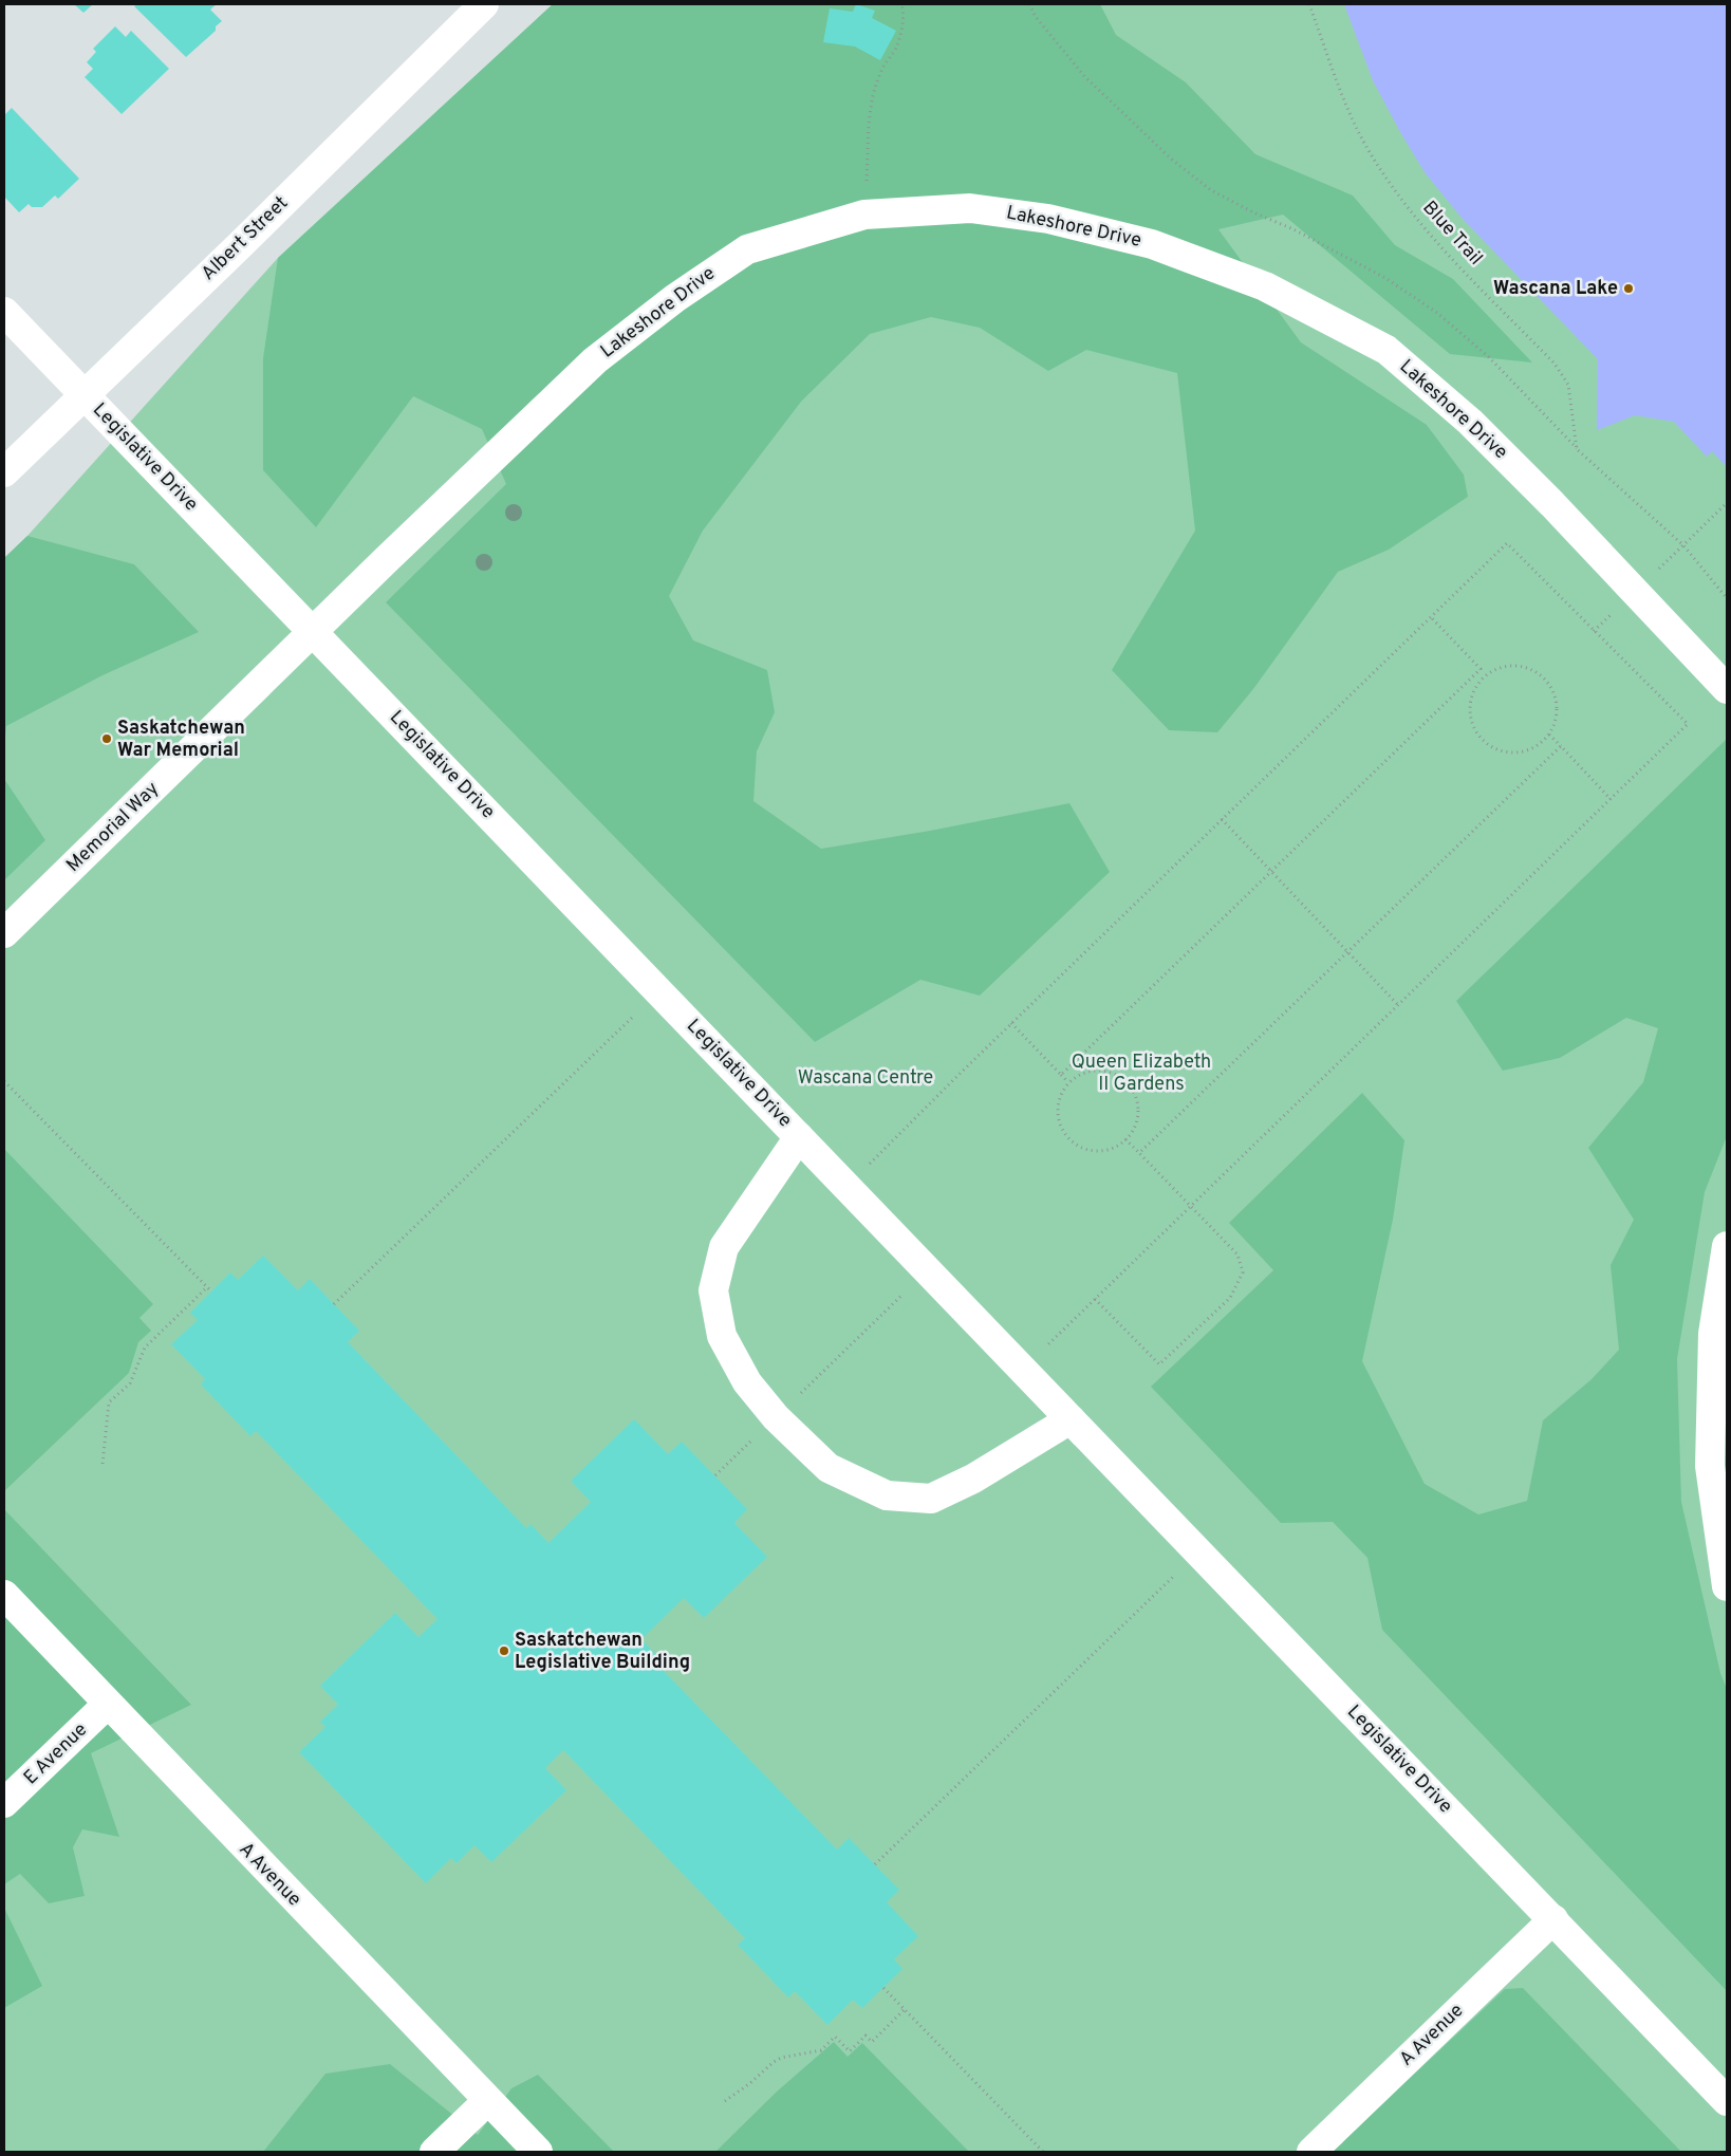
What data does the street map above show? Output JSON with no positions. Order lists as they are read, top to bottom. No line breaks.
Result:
{"streets":{"street":["Lakeshore Drive","Albert Street","Legislative Drive","Memorial Way","E Avenue","A Avenue"],"path":["Blue Trail"]},"crossings":[["Lakeshore Drive","Legislative Drive"],["Lakeshore Drive","Memorial Way"],["Albert Street","Legislative Drive"],["Legislative Drive","Memorial Way"],["Legislative Drive","A Avenue"],["E Avenue","A Avenue"]],"parks":["Queen Elizabeth II Gardens","Wascana Centre"],"places":["Wascana Lake","Saskatchewan War Memorial","Saskatchewan Legislative Building"]}
